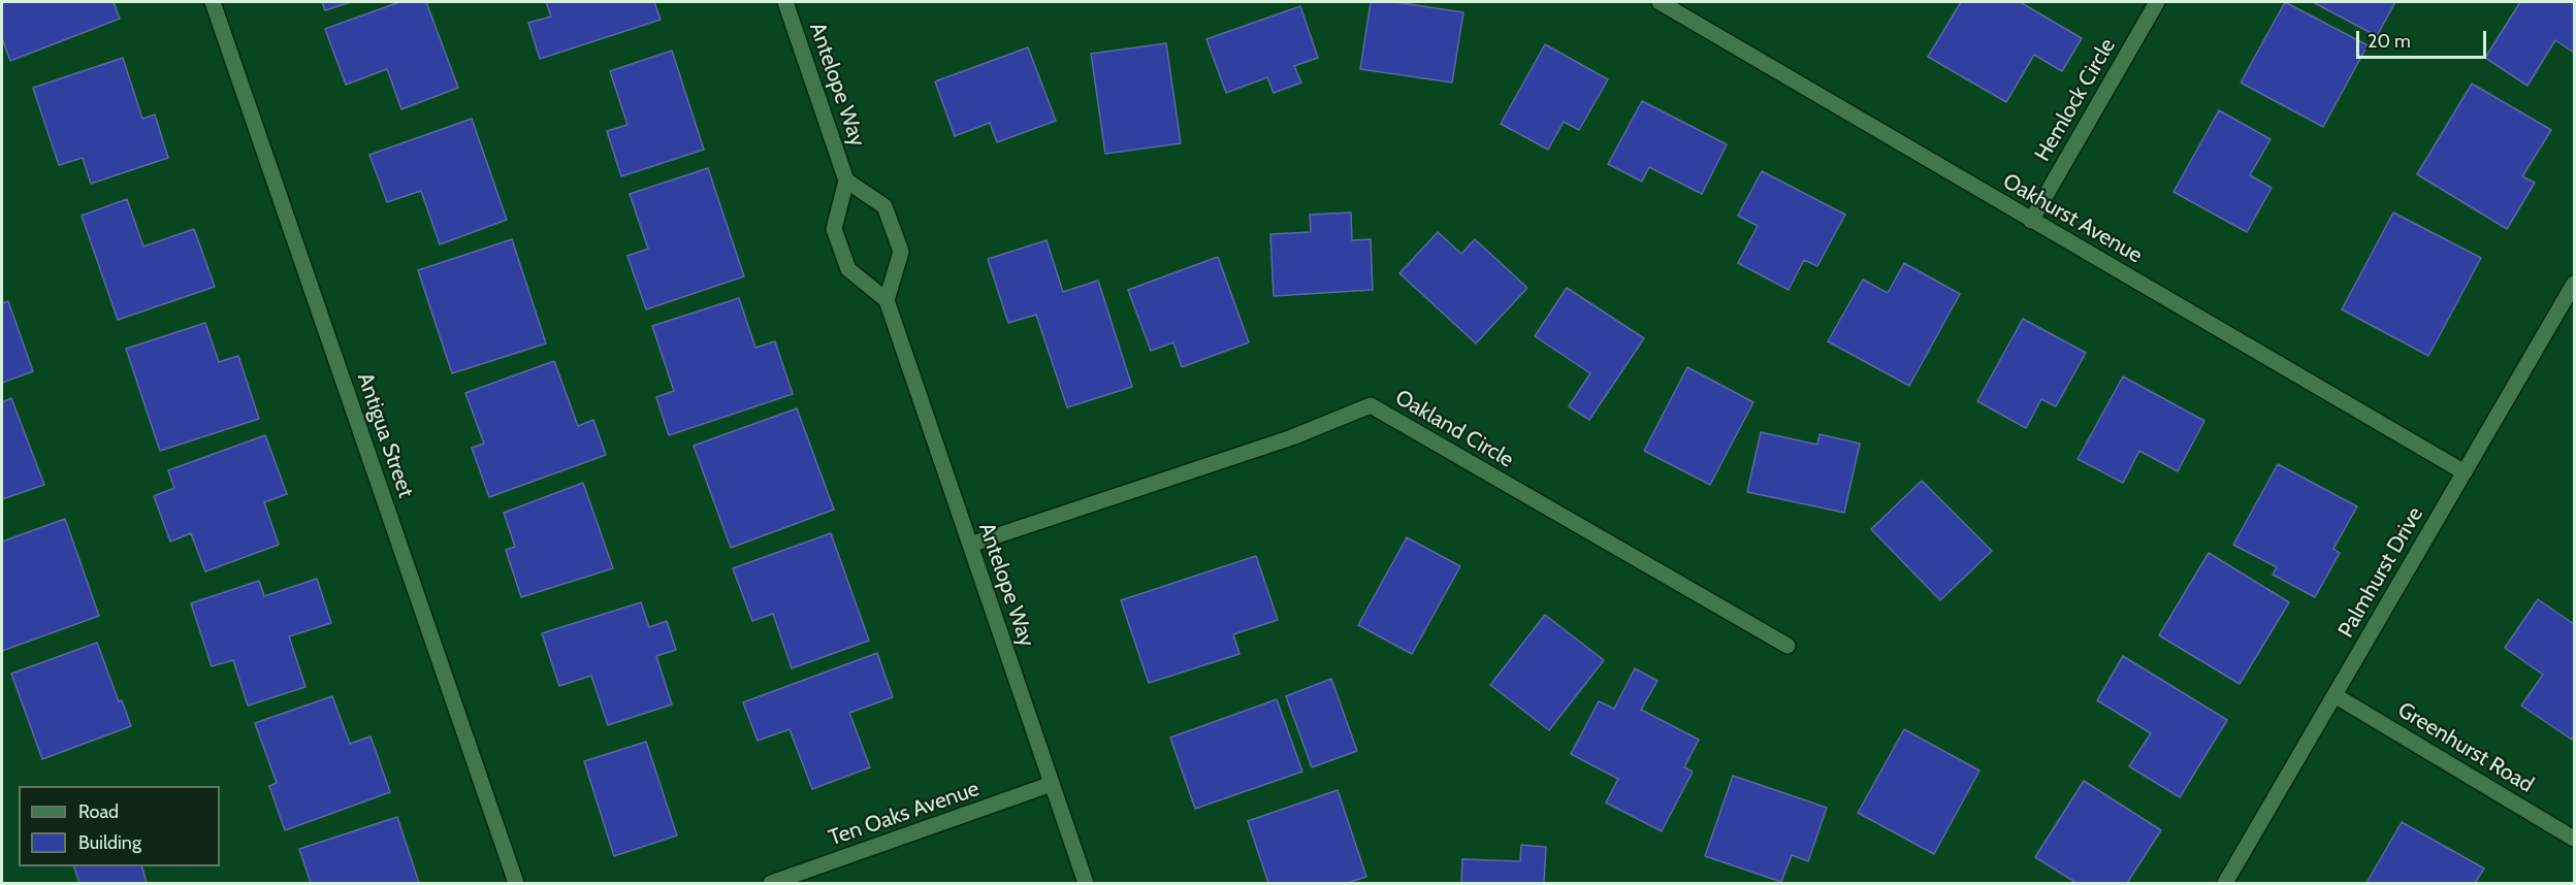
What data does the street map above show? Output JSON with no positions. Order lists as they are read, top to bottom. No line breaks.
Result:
{"streets":{"street":["Antelope Way","Hemlock Circle","Oakhurst Avenue","Oakland Circle","Antigua Street","Palmhurst Drive","Greenhurst Road","Ten Oaks Avenue"]},"crossings":[["Antelope Way","Oakland Circle"],["Antelope Way","Ten Oaks Avenue"],["Hemlock Circle","Oakhurst Avenue"],["Oakhurst Avenue","Palmhurst Drive"],["Palmhurst Drive","Greenhurst Road"]],"legend":["Road","Building"],"scale_bar":"20 m"}
